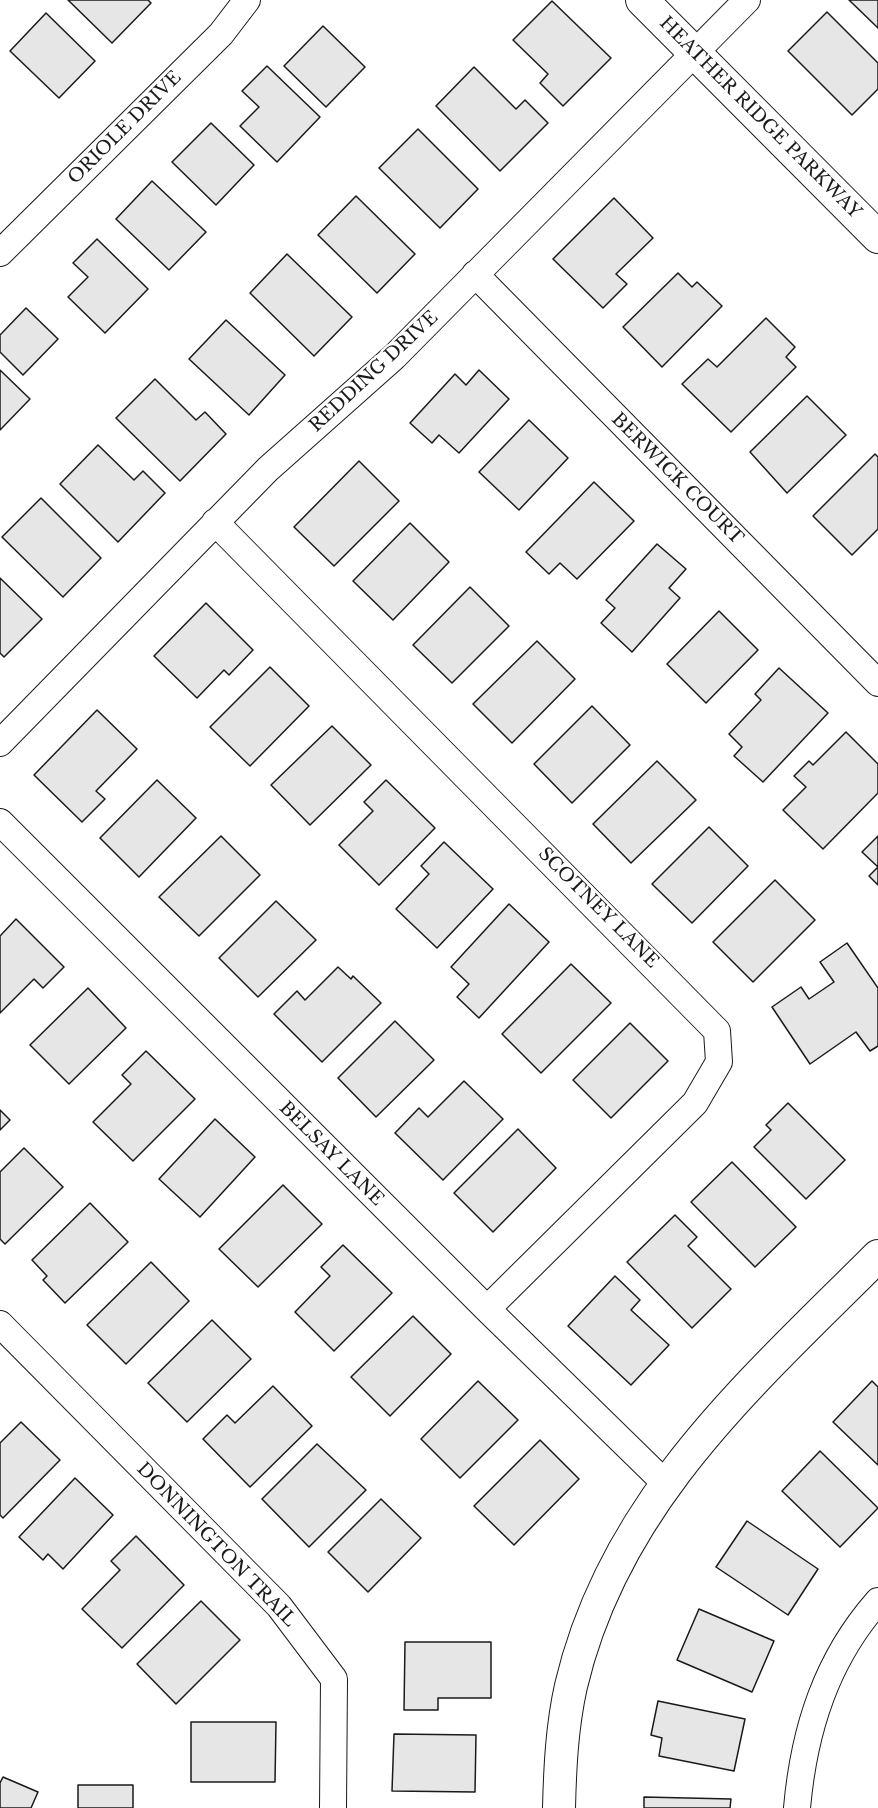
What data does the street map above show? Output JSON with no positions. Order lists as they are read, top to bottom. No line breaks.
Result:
{"streets":{"street":["HEATHER RIDGE PARKWAY","ORIOLE DRIVE","REDDING DRIVE","BERWICK COURT","SCOTNEY LANE","BELSAY LANE","DONNINGTON TRAIL"]},"crossings":[["HEATHER RIDGE PARKWAY","REDDING DRIVE"],["REDDING DRIVE","BERWICK COURT"],["REDDING DRIVE","SCOTNEY LANE"],["SCOTNEY LANE","BELSAY LANE"]]}
